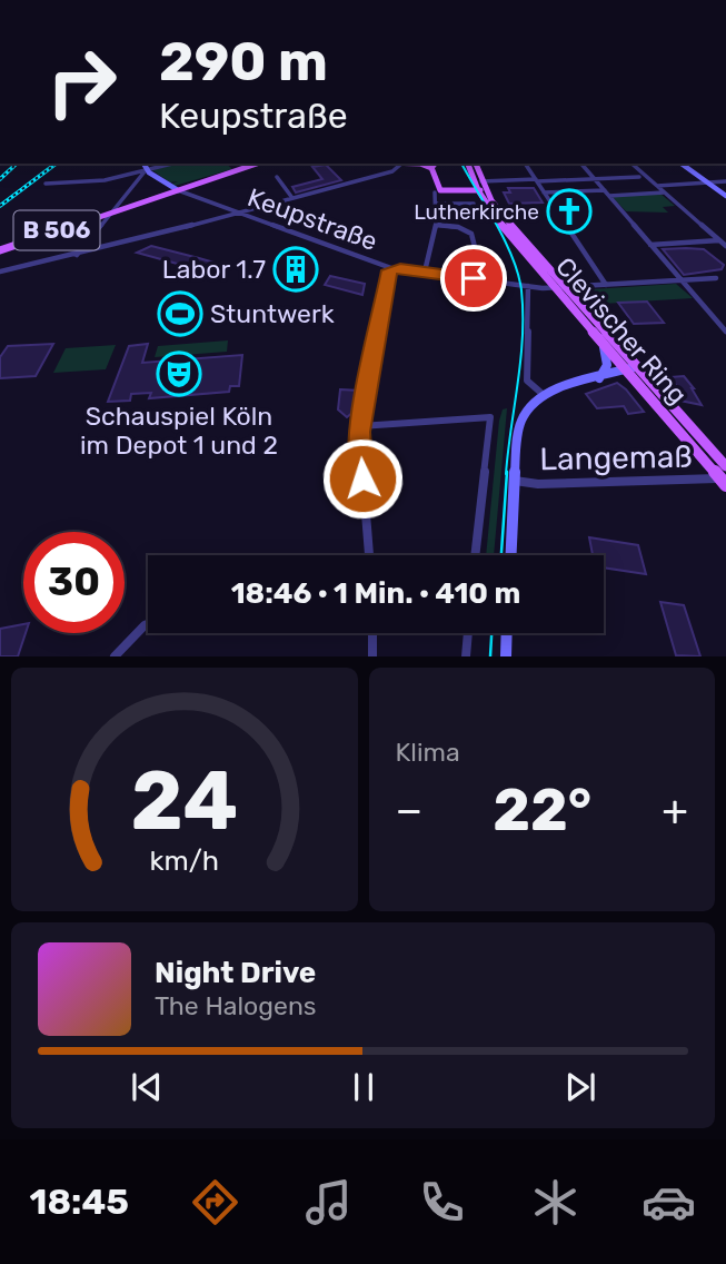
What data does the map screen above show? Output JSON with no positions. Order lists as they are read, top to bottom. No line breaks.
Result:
{"streets":{"main road":["B 506","Clevischer Ring"],"street":["Keupstraße","Langemaß"]},"crossings":[["Keupstraße","B 506"],["Keupstraße","Clevischer Ring"],["Clevischer Ring","Langemaß"]],"places":{"church":["Lutherkirche"],"building":["Labor 1.7"],"sports":["Stuntwerk"],"theatre":["Schauspiel Köln im Depot 1 und 2"]},"page":{"turn":["290 m","Keupstraße"],"limit":"30","trip":"18:46 · 1 Min. · 410 m","tile":"Klima","heat":["−","22°","+"],"song":["Night Drive","The Halogens"],"tabs":"18:45","gauge":["24","km/h"]}}
